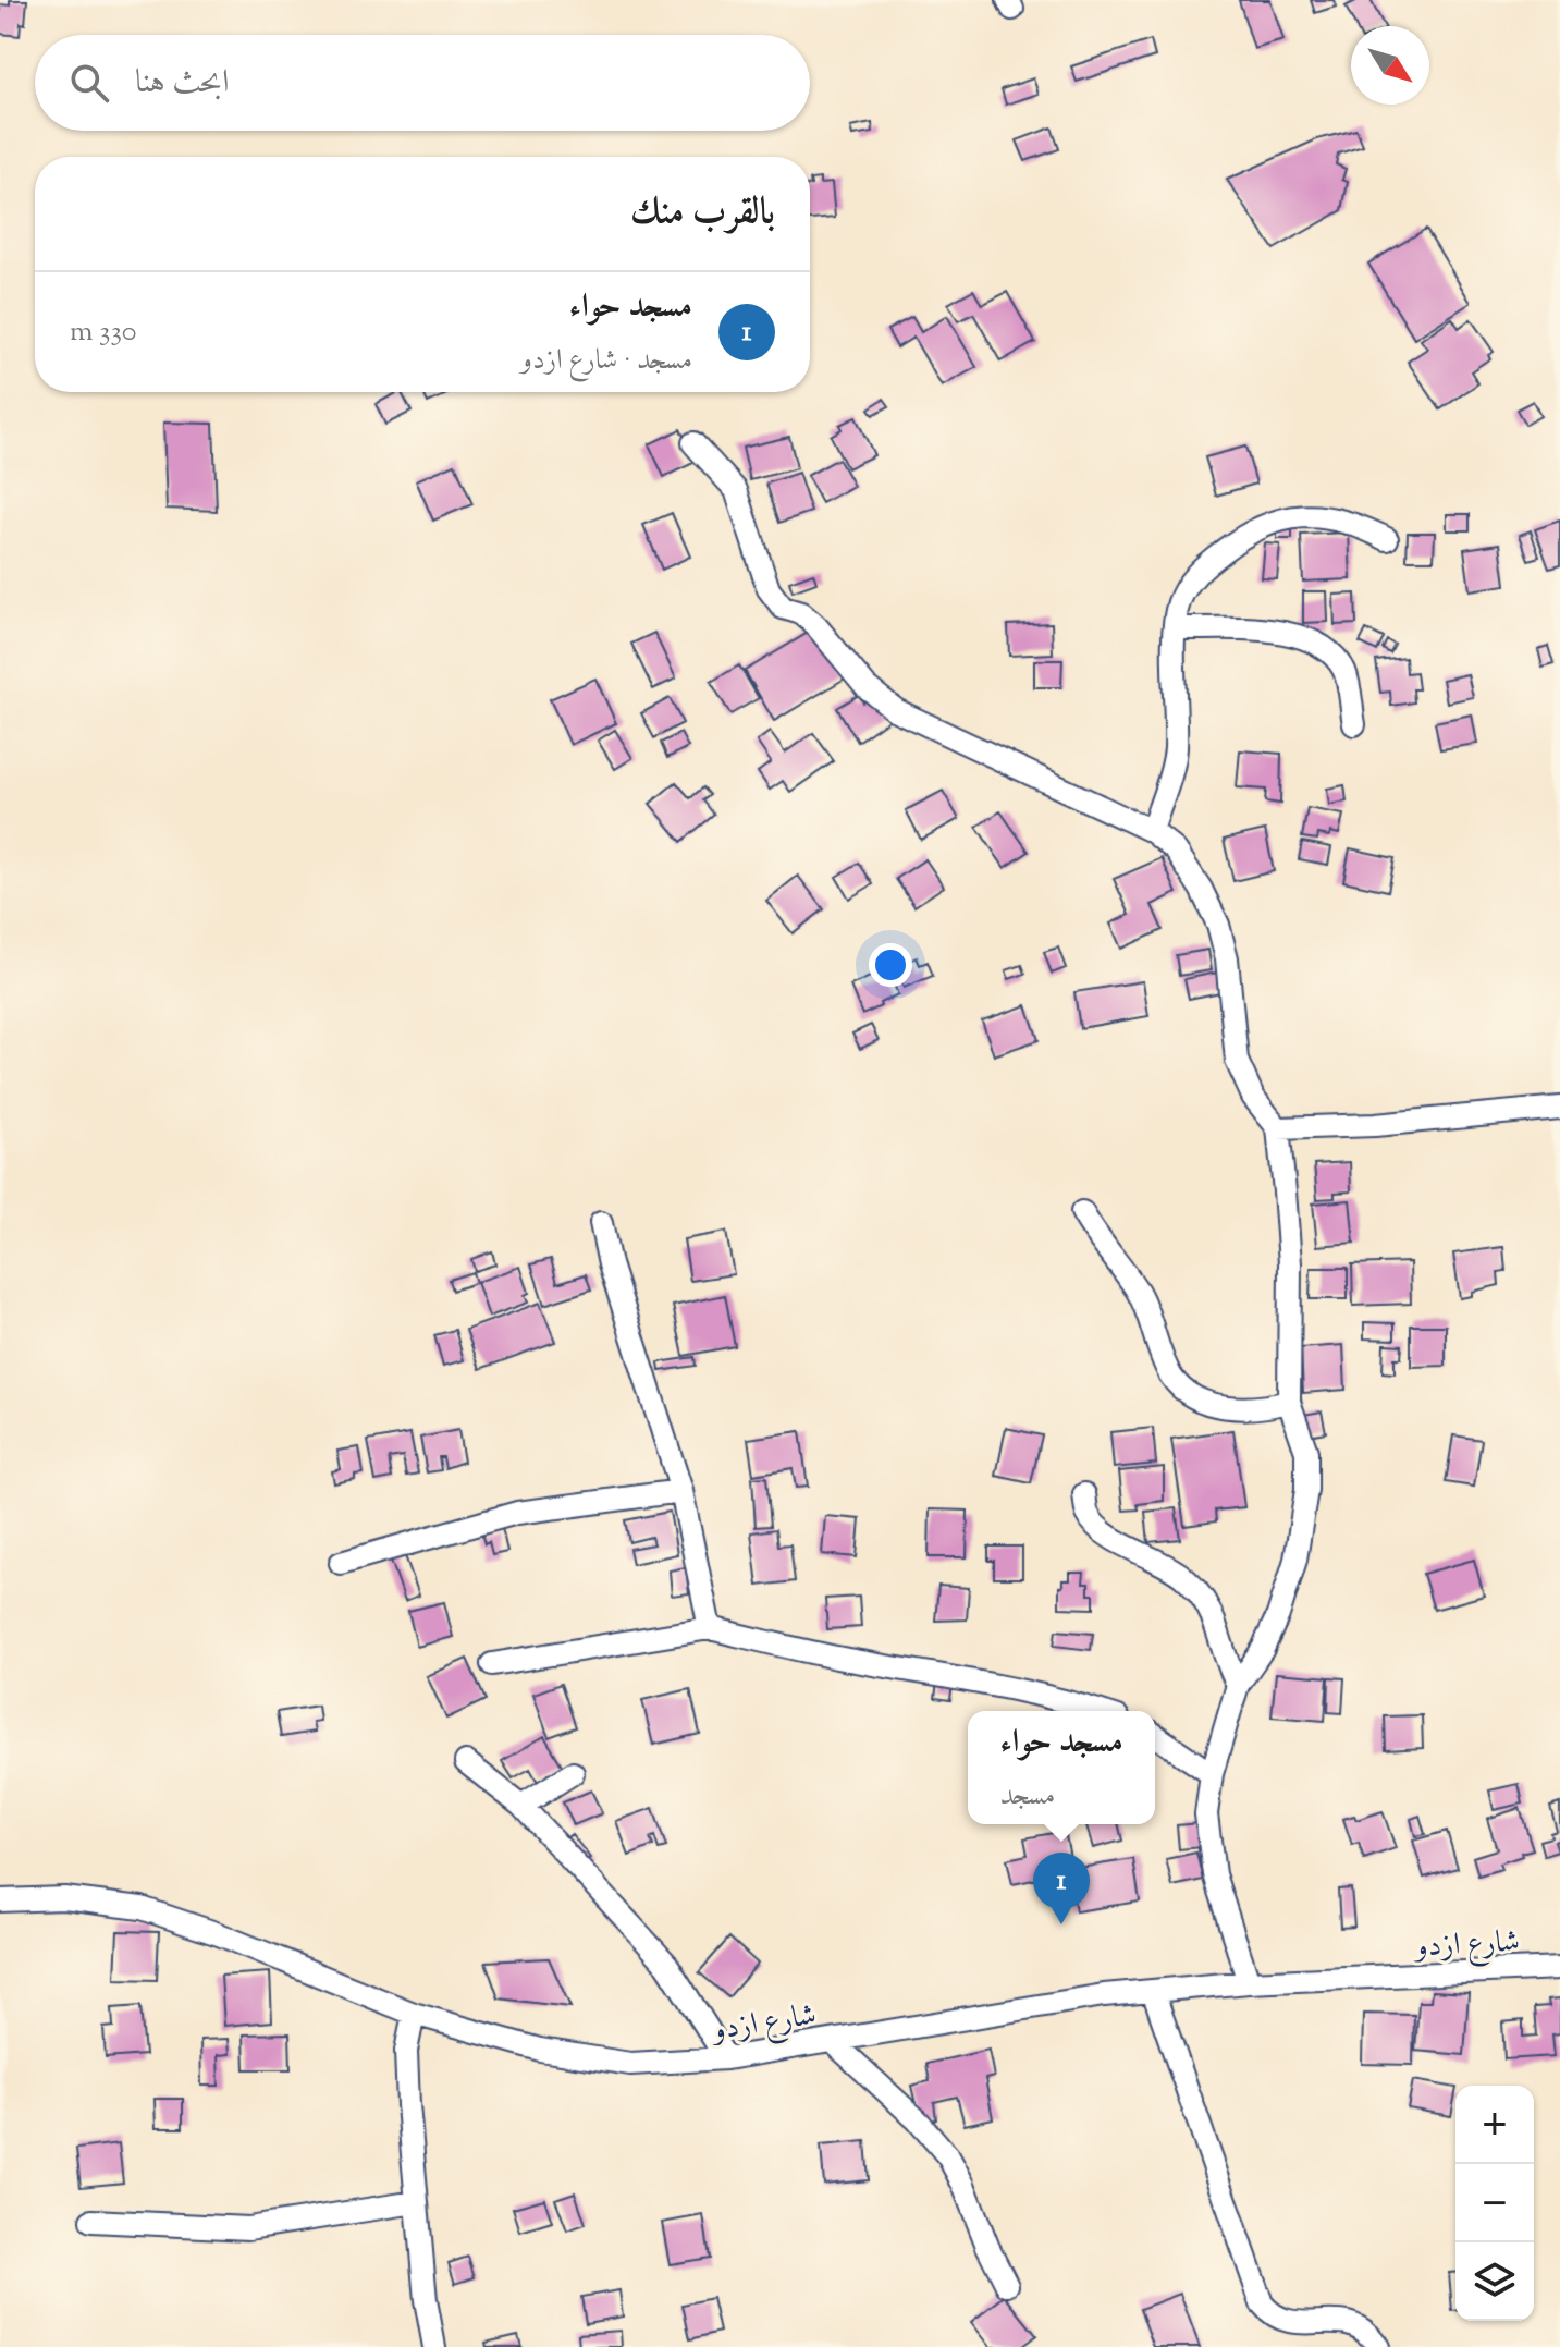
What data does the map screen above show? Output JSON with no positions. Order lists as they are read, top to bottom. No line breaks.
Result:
{"streets":{"street":["شارع ازدو"]},"north":"bottom right","page":{"search":"ابحث هنا","heading":"بالقرب منك","list":[{"mark":"1","name":"مسجد حواء","note":"مسجد · شارع ازدو","value":"330 m"}],"popup":["مسجد حواء","مسجد"],"pins":"1","map_buttons":["+","−"]}}
